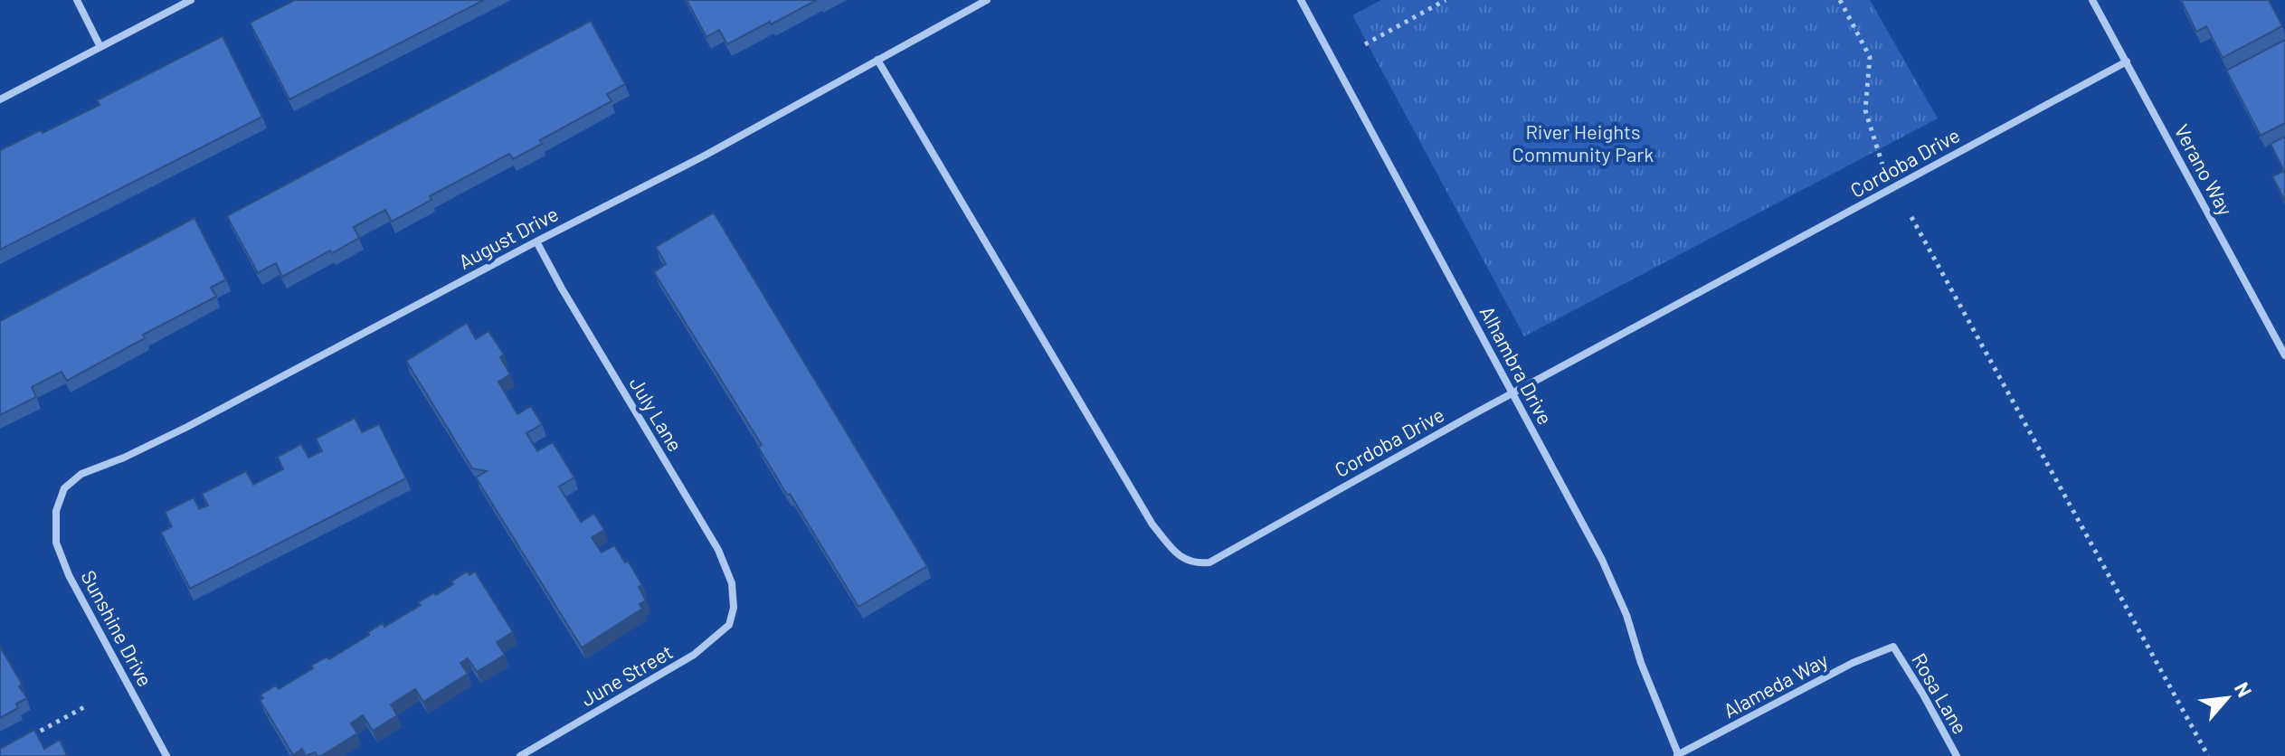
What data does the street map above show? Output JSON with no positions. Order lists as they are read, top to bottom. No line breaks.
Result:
{"streets":{"street":["Cordoba Drive","Verano Way","August Drive","Alhambra Drive","July Lane","Sunshine Drive","June Street","Alameda Way","Rosa Lane"]},"crossings":[["Cordoba Drive","Verano Way"],["Cordoba Drive","August Drive"],["Cordoba Drive","Alhambra Drive"],["August Drive","July Lane"],["August Drive","Sunshine Drive"],["Alhambra Drive","Alameda Way"],["July Lane","June Street"],["Alameda Way","Rosa Lane"]],"parks":["River Heights Community Park"],"north":"top right"}
